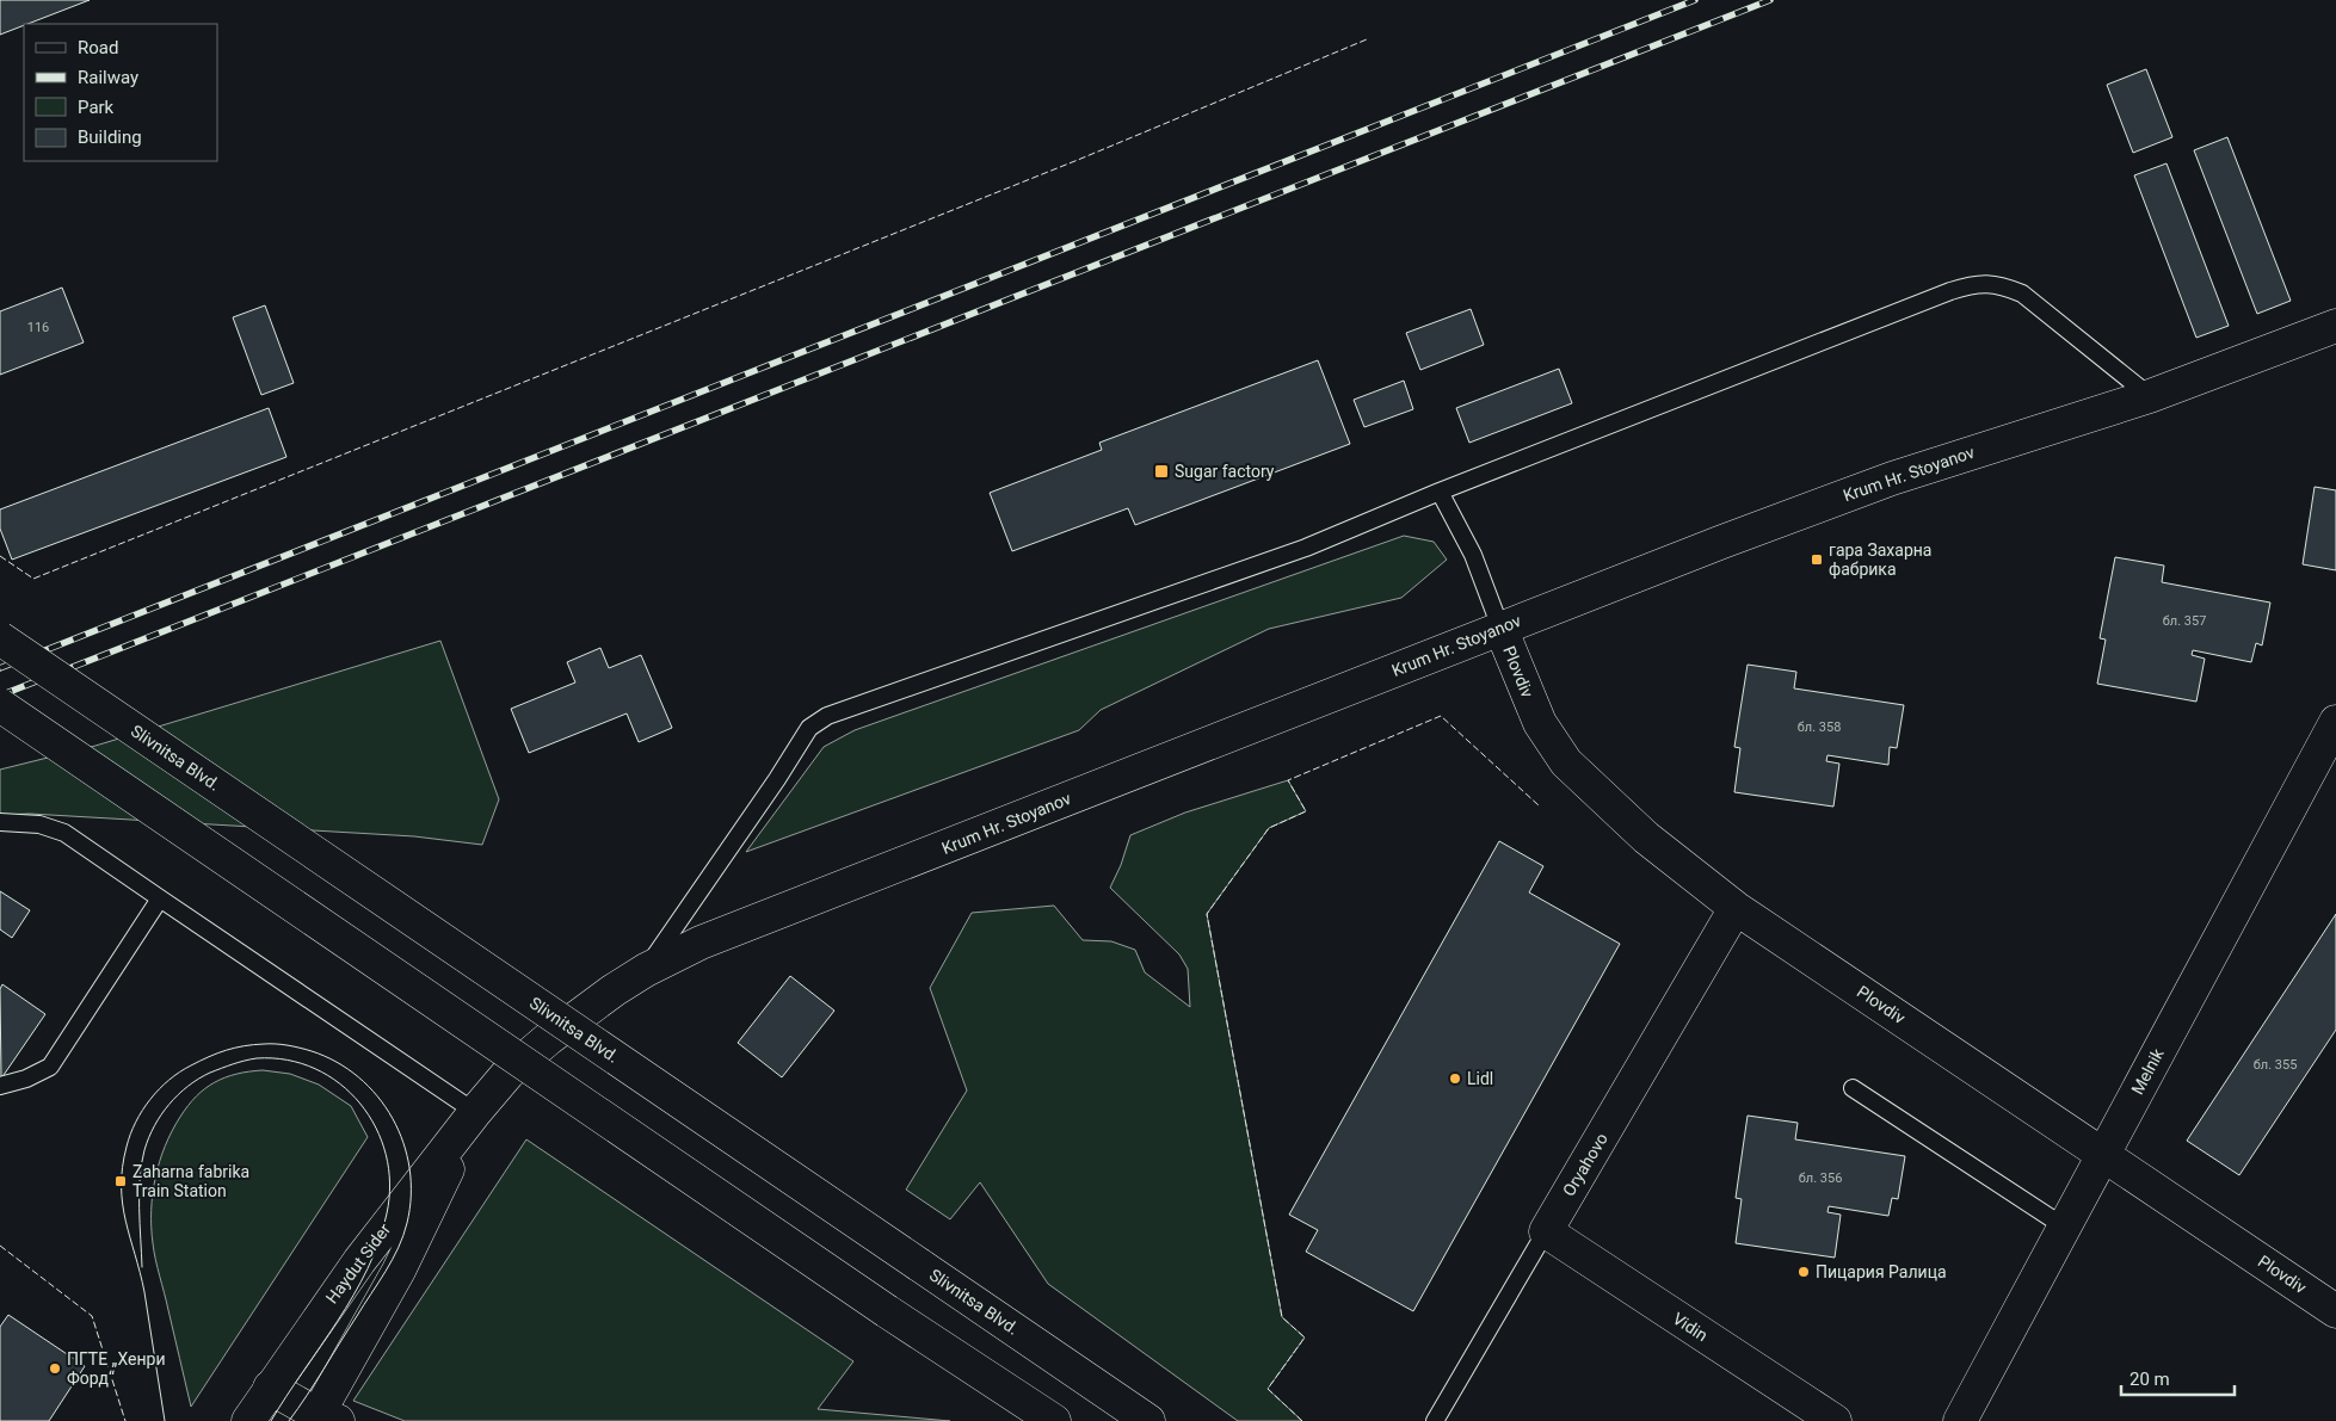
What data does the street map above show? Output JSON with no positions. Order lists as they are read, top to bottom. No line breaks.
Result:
{"streets":{"street":["Krum Hr. Stoyanov","Plovdiv","Slivnitsa Blvd.","Melnik","Oryahovo","Haydut Sider","Vidin"]},"crossings":[["Krum Hr. Stoyanov","Plovdiv"],["Krum Hr. Stoyanov","Haydut Sider"],["Plovdiv","Melnik"],["Plovdiv","Oryahovo"],["Oryahovo","Vidin"]],"places":{"transit":["Sugar factory","гара Захарна фабрика","Zaharna fabrika Train Station"],"other":["Lidl","Пицария Ралица","ПГТЕ „Хенри Форд“"]},"house_numbers":["116","бл. 357","бл. 358","бл. 355","бл. 356"],"legend":["Road","Railway","Park","Building"],"scale_bar":"20 m"}
